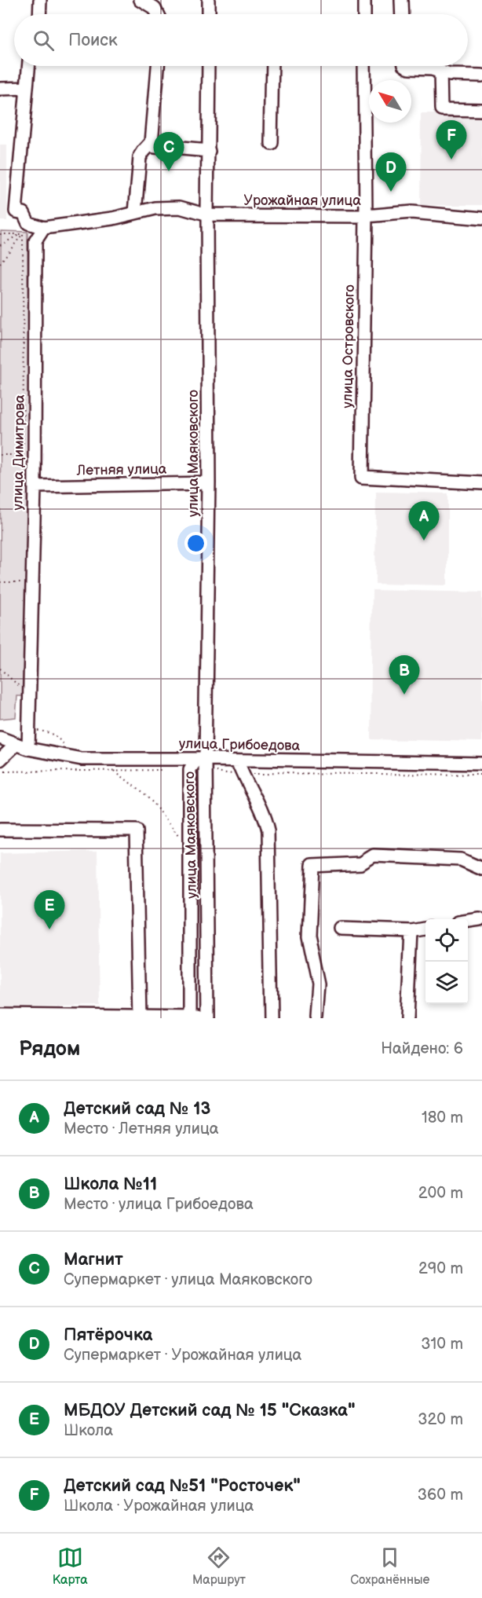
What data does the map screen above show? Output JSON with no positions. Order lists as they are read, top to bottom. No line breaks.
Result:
{"streets":{"street":["Урожайная улица","улица Островского","улица Димитрова","улица Маяковского","Летняя улица","улица Грибоедова"]},"crossings":[["Урожайная улица","улица Островского"],["Урожайная улица","улица Димитрова"],["Урожайная улица","улица Маяковского"],["улица Димитрова","Летняя улица"],["улица Димитрова","улица Грибоедова"],["улица Маяковского","Летняя улица"],["улица Маяковского","улица Грибоедова"]],"north":"top left","page":{"search":"Поиск","pins":["F","C","D","A","B","E"],"heading":["Рядом","Найдено: 6"],"list":[{"mark":"A","name":"Детский сад № 13","note":"Место · Летняя улица","value":"180 m"},{"mark":"B","name":"Школа №11","note":"Место · улица Грибоедова","value":"200 m"},{"mark":"C","name":"Магнит","note":"Супермаркет · улица Маяковского","value":"290 m"},{"mark":"D","name":"Пятёрочка","note":"Супермаркет · Урожайная улица","value":"310 m"},{"mark":"E","name":"МБДОУ Детский сад № 15 \"Сказка\"","note":"Школа","value":"320 m"},{"mark":"F","name":"Детский сад №51 \"Росточек\"","note":"Школа · Урожайная улица","value":"360 m"}],"nav":["Карта","Маршрут","Сохранённые"]}}
